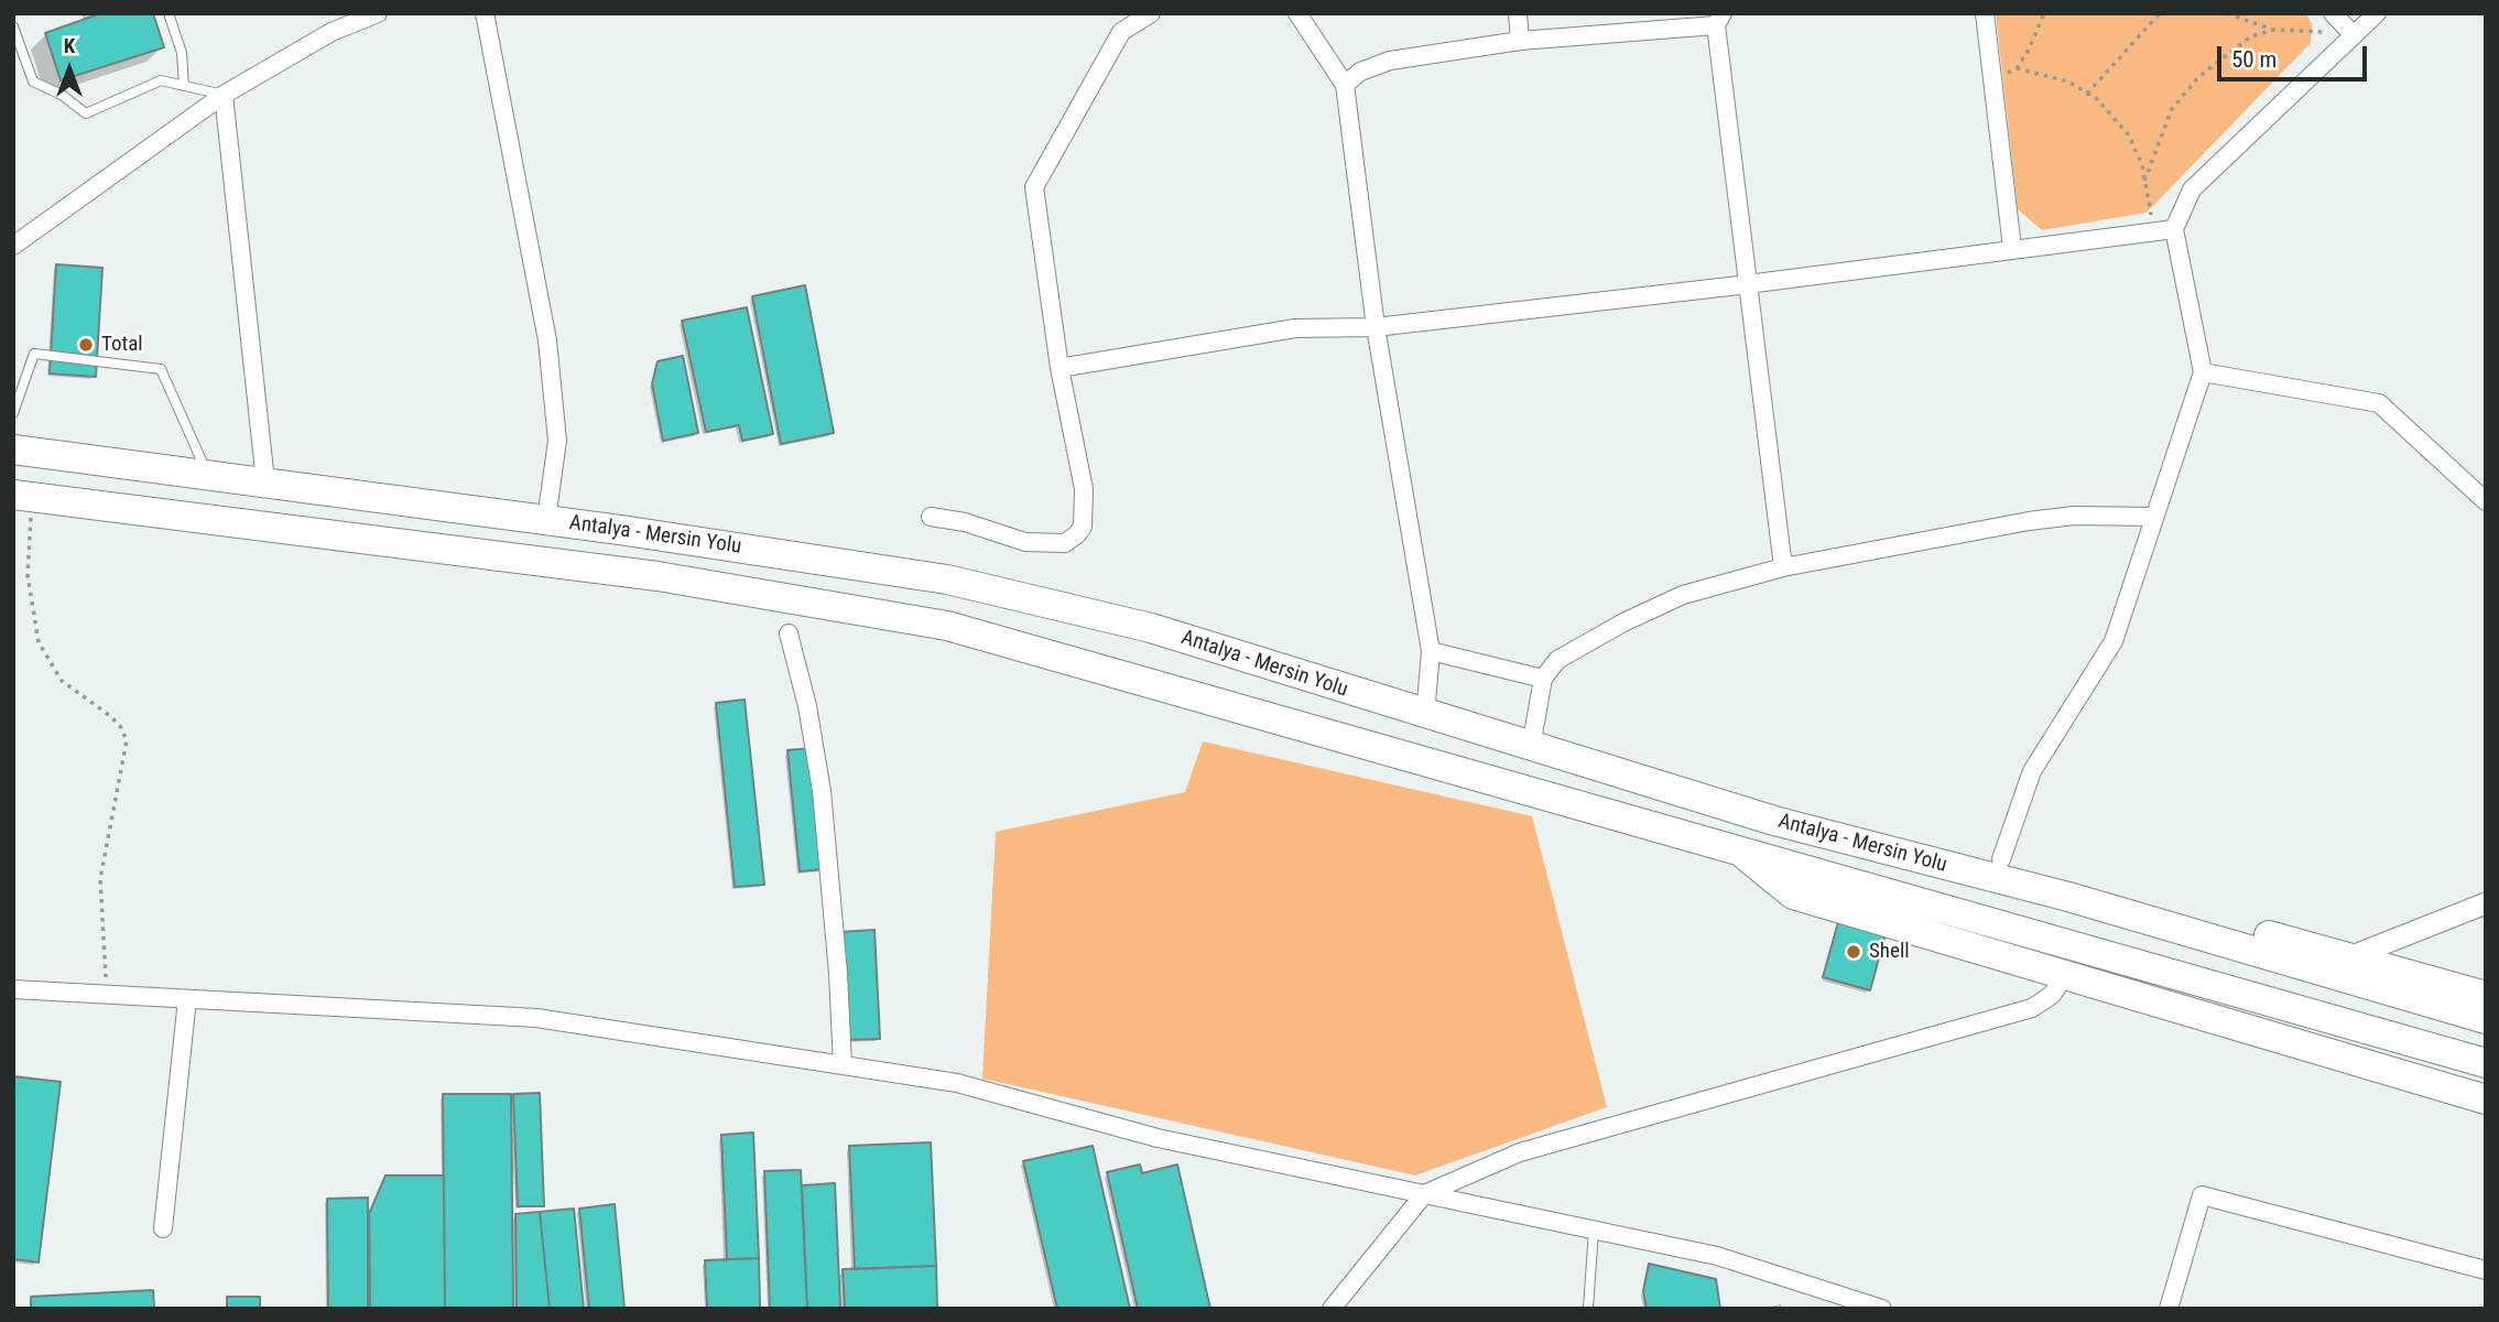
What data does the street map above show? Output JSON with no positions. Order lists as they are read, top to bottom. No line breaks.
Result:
{"streets":{"highway":["Antalya - Mersin Yolu"]},"places":["Total","Shell"],"scale_bar":"50 m","north":"top"}
